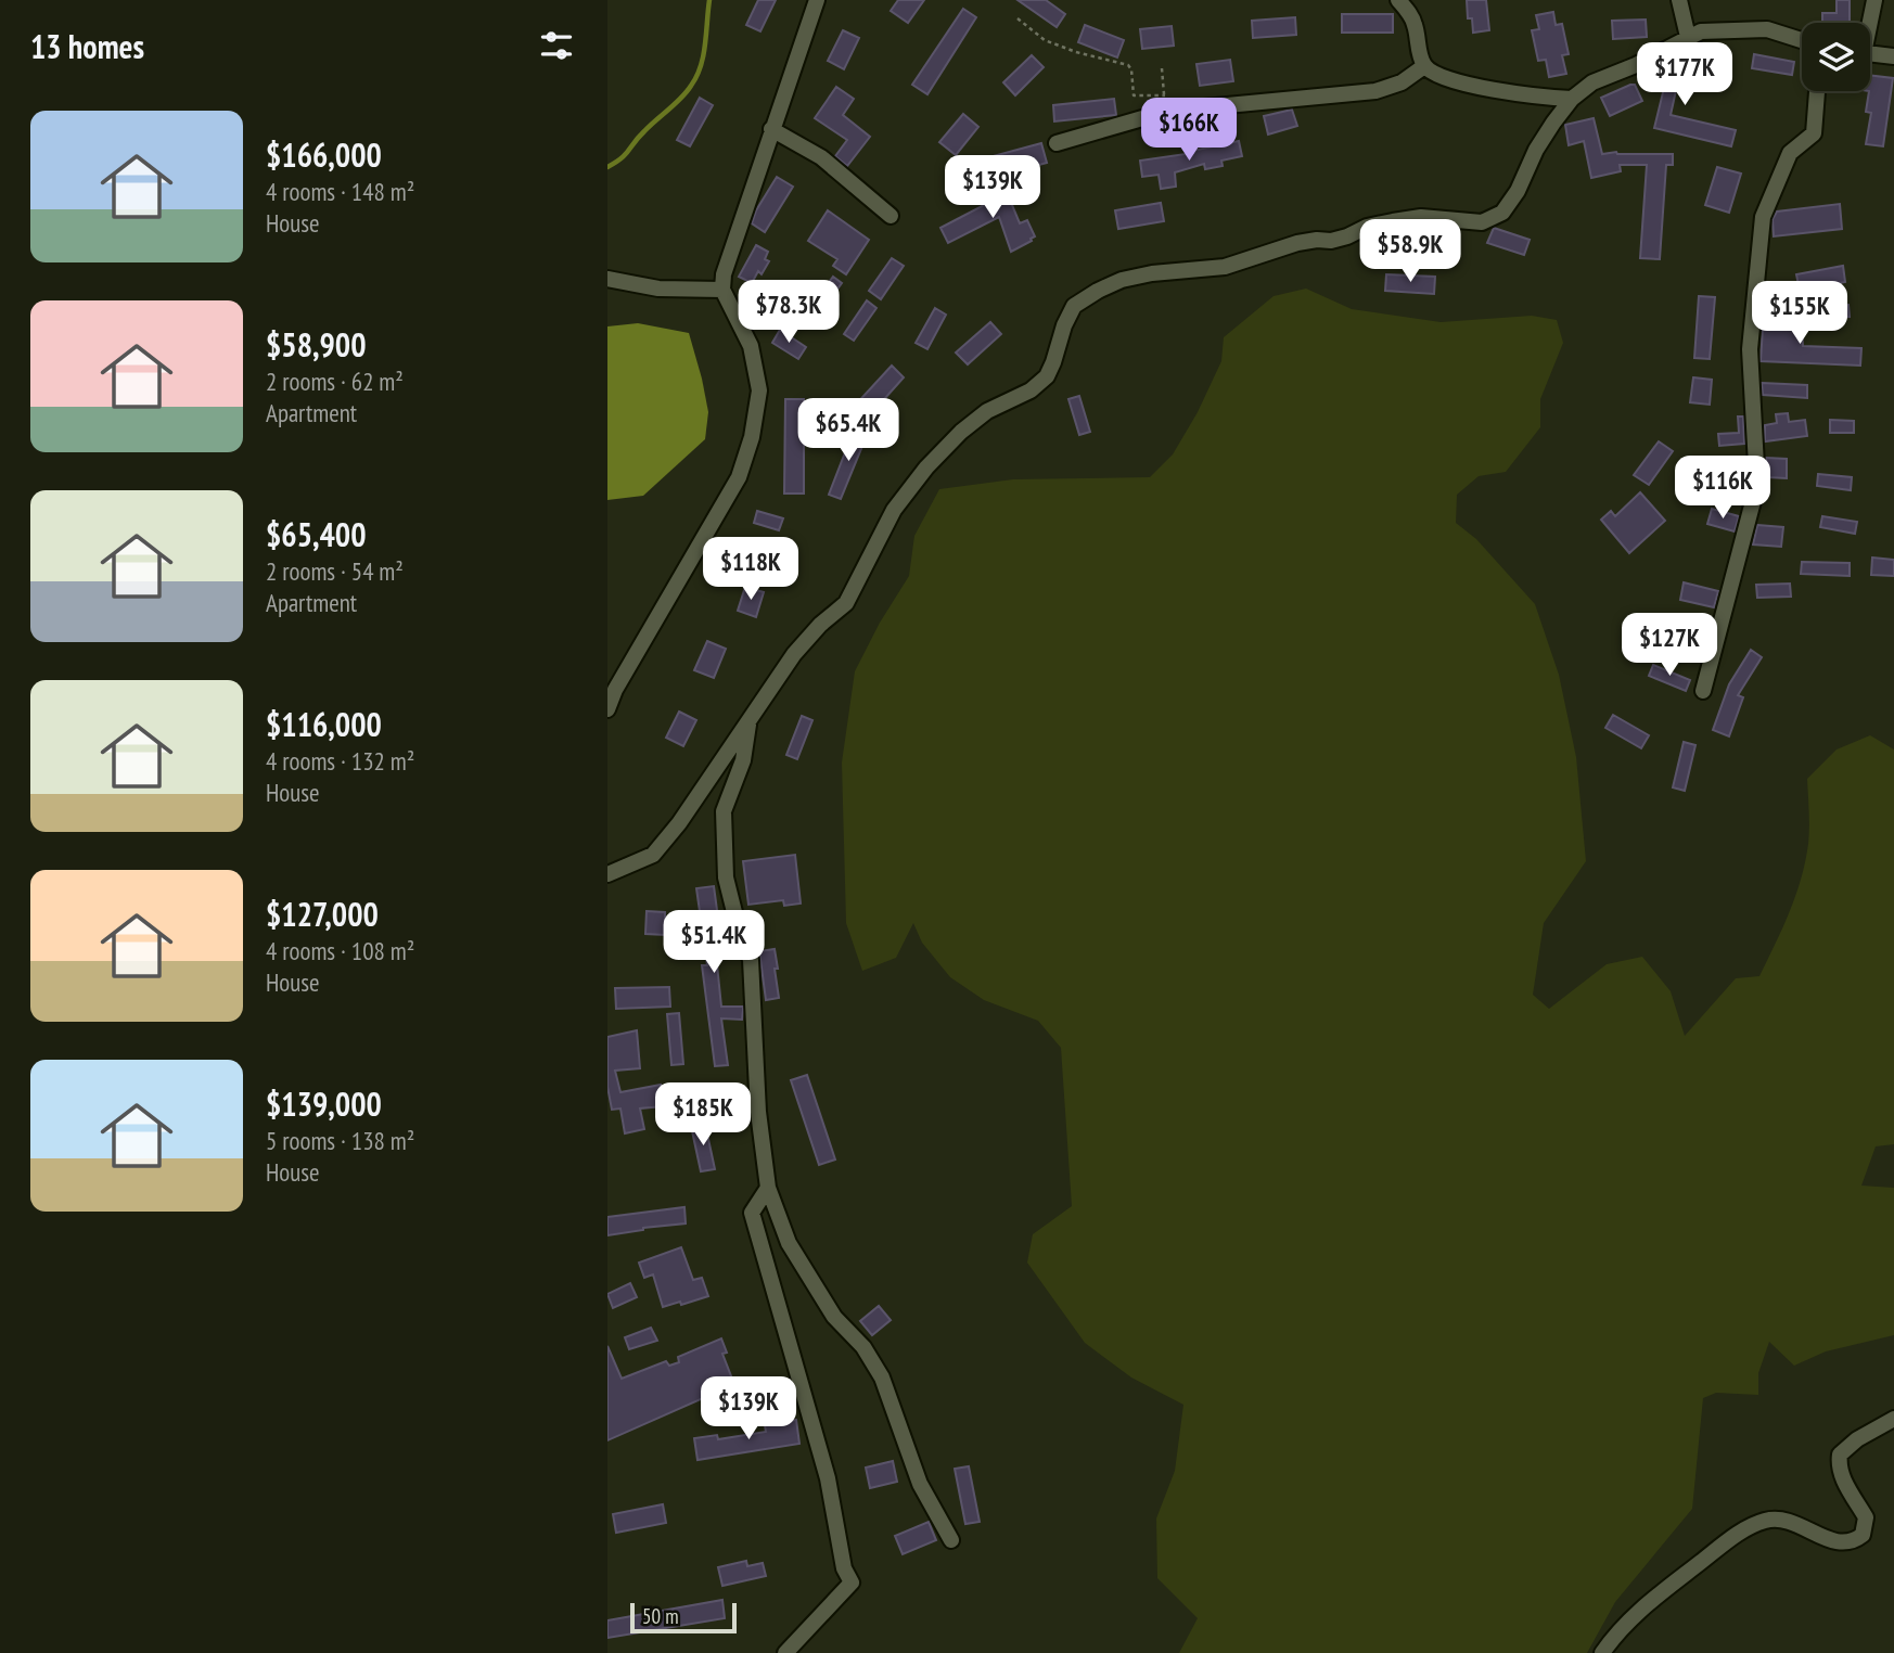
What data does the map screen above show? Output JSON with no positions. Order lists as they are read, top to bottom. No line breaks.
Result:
{"scale_bar":"50 m","page":{"heading":"13 homes","price":["$177K","$166K","$139K","$58.9K","$78.3K","$155K","$65.4K","$116K","$118K","$127K","$51.4K","$185K","$139K"],"list":[{"name":"$166,000","note":"4 rooms · 148 m² · House"},{"name":"$58,900","note":"2 rooms · 62 m² · Apartment"},{"name":"$65,400","note":"2 rooms · 54 m² · Apartment"},{"name":"$116,000","note":"4 rooms · 132 m² · House"},{"name":"$127,000","note":"4 rooms · 108 m² · House"},{"name":"$139,000","note":"5 rooms · 138 m² · House"}],"scale":"50 m"}}
